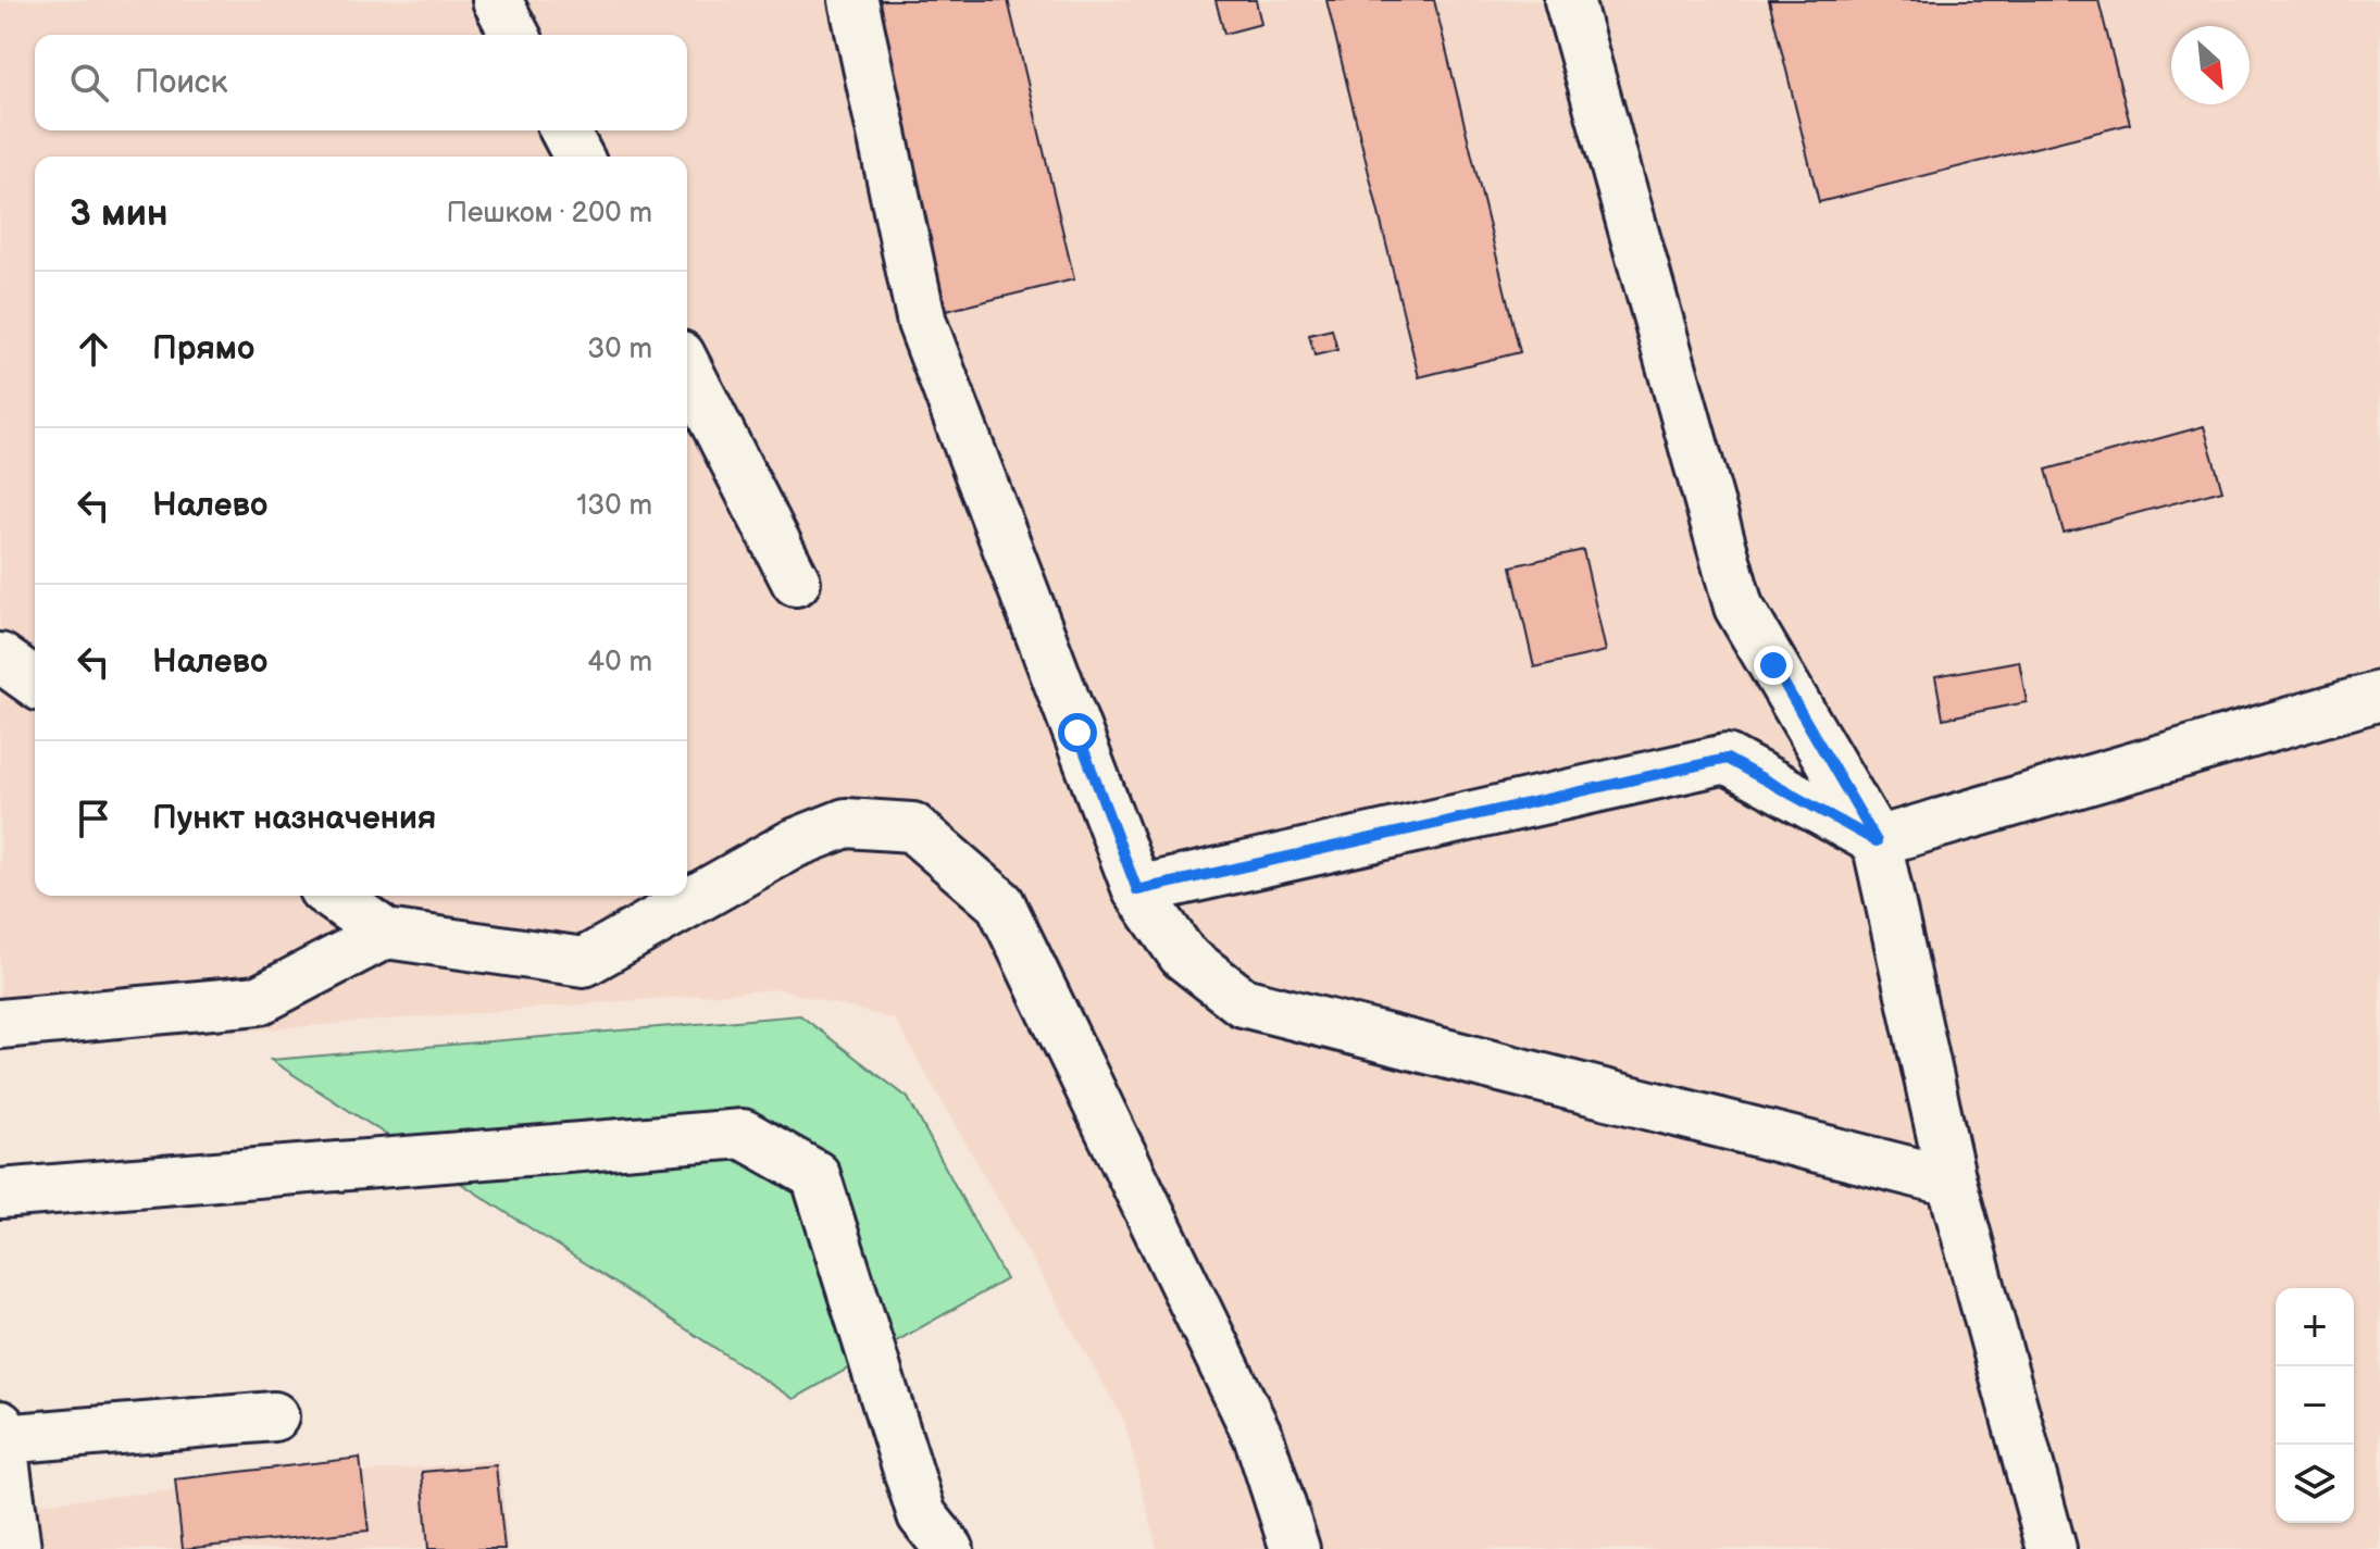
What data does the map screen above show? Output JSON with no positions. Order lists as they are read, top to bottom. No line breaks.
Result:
{"north":"bottom right","page":{"search":"Поиск","heading":["3 мин","Пешком · 200 m"],"list":[["Прямо","30 m"],["Налево","130 m"],["Налево","40 m"],"Пункт назначения"],"map_buttons":["+","−"]}}
